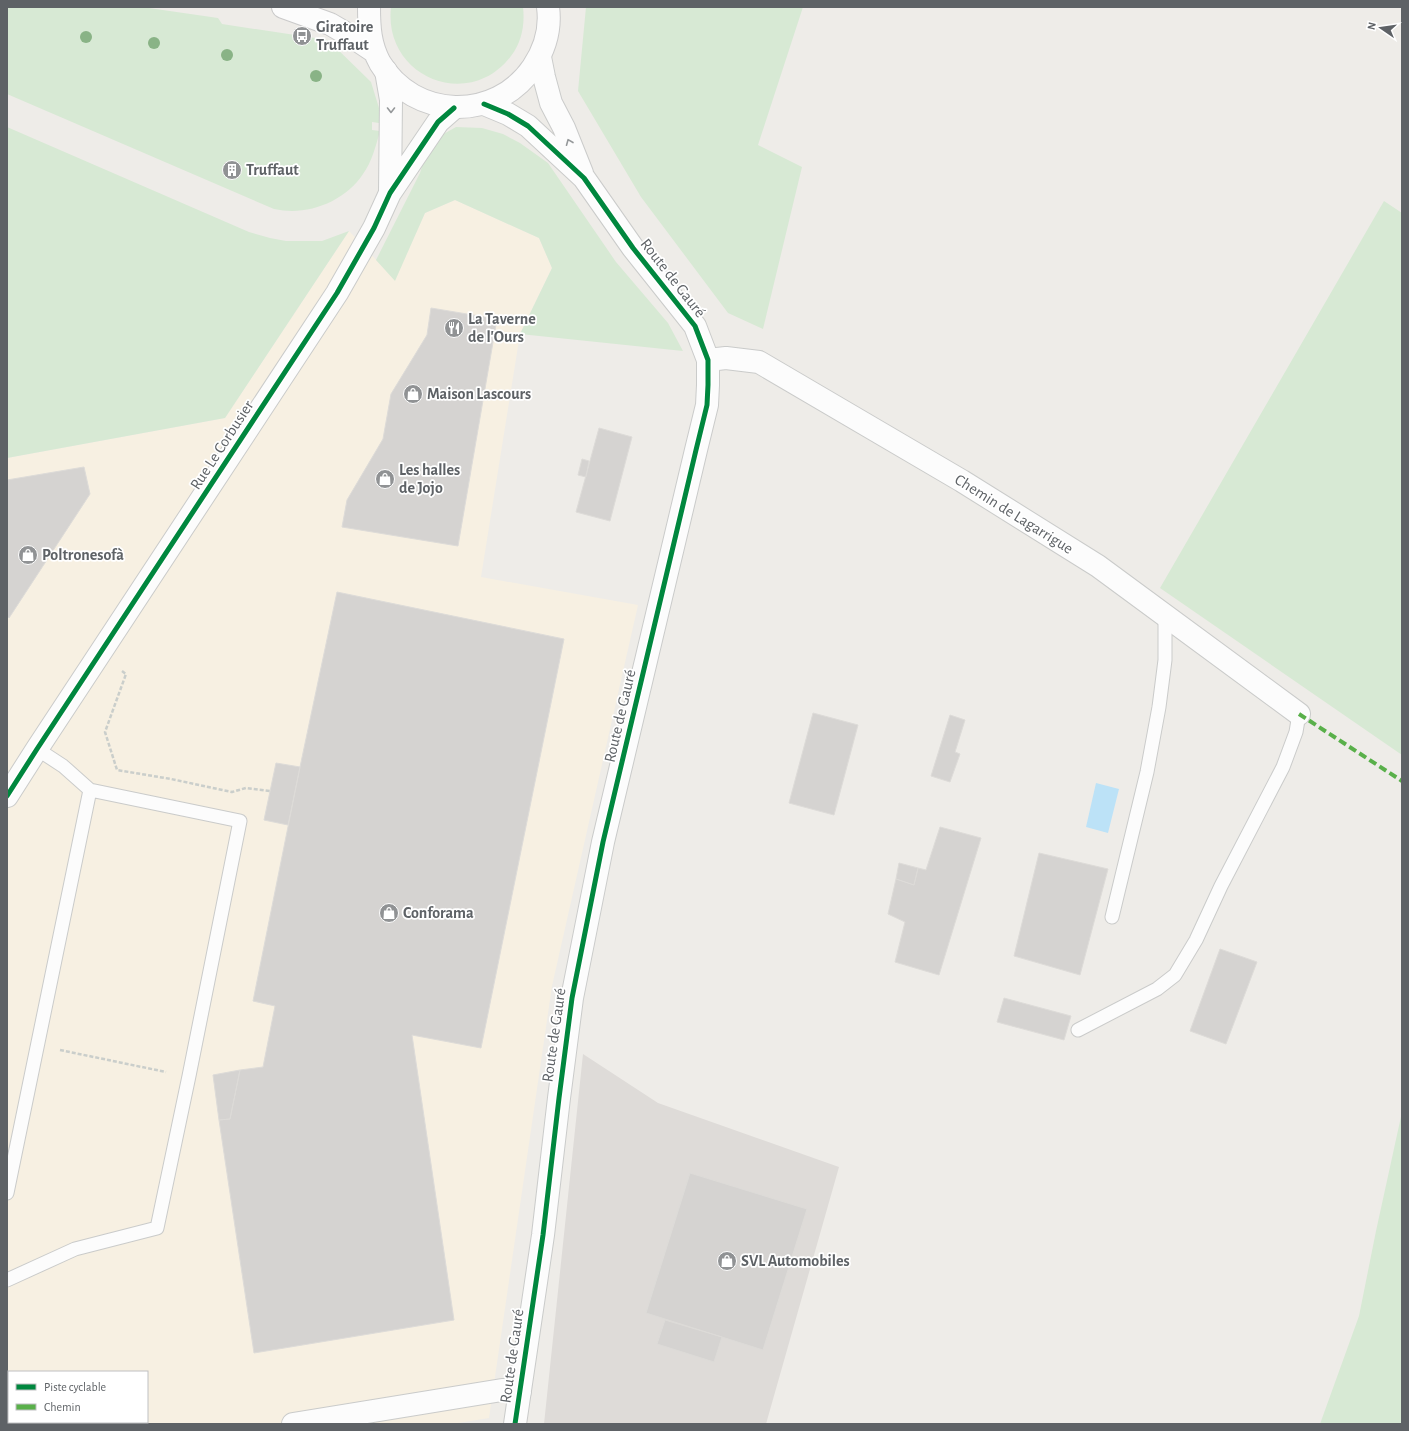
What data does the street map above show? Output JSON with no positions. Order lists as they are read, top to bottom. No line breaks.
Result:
{"streets":{"street":["Route de Gauré","Rue Le Corbusier","Chemin de Lagarrigue"]},"crossings":[["Route de Gauré","Chemin de Lagarrigue"]],"places":{"bus stop":["Giratoire Truffaut"],"building":["Truffaut"],"restaurant":["La Taverne de l'Ours"],"shop":["Maison Lascours","Les halles de Jojo","Poltronesofà","Conforama","SVL Automobiles"]},"legend":["Piste cyclable","Chemin"],"north":"left"}
